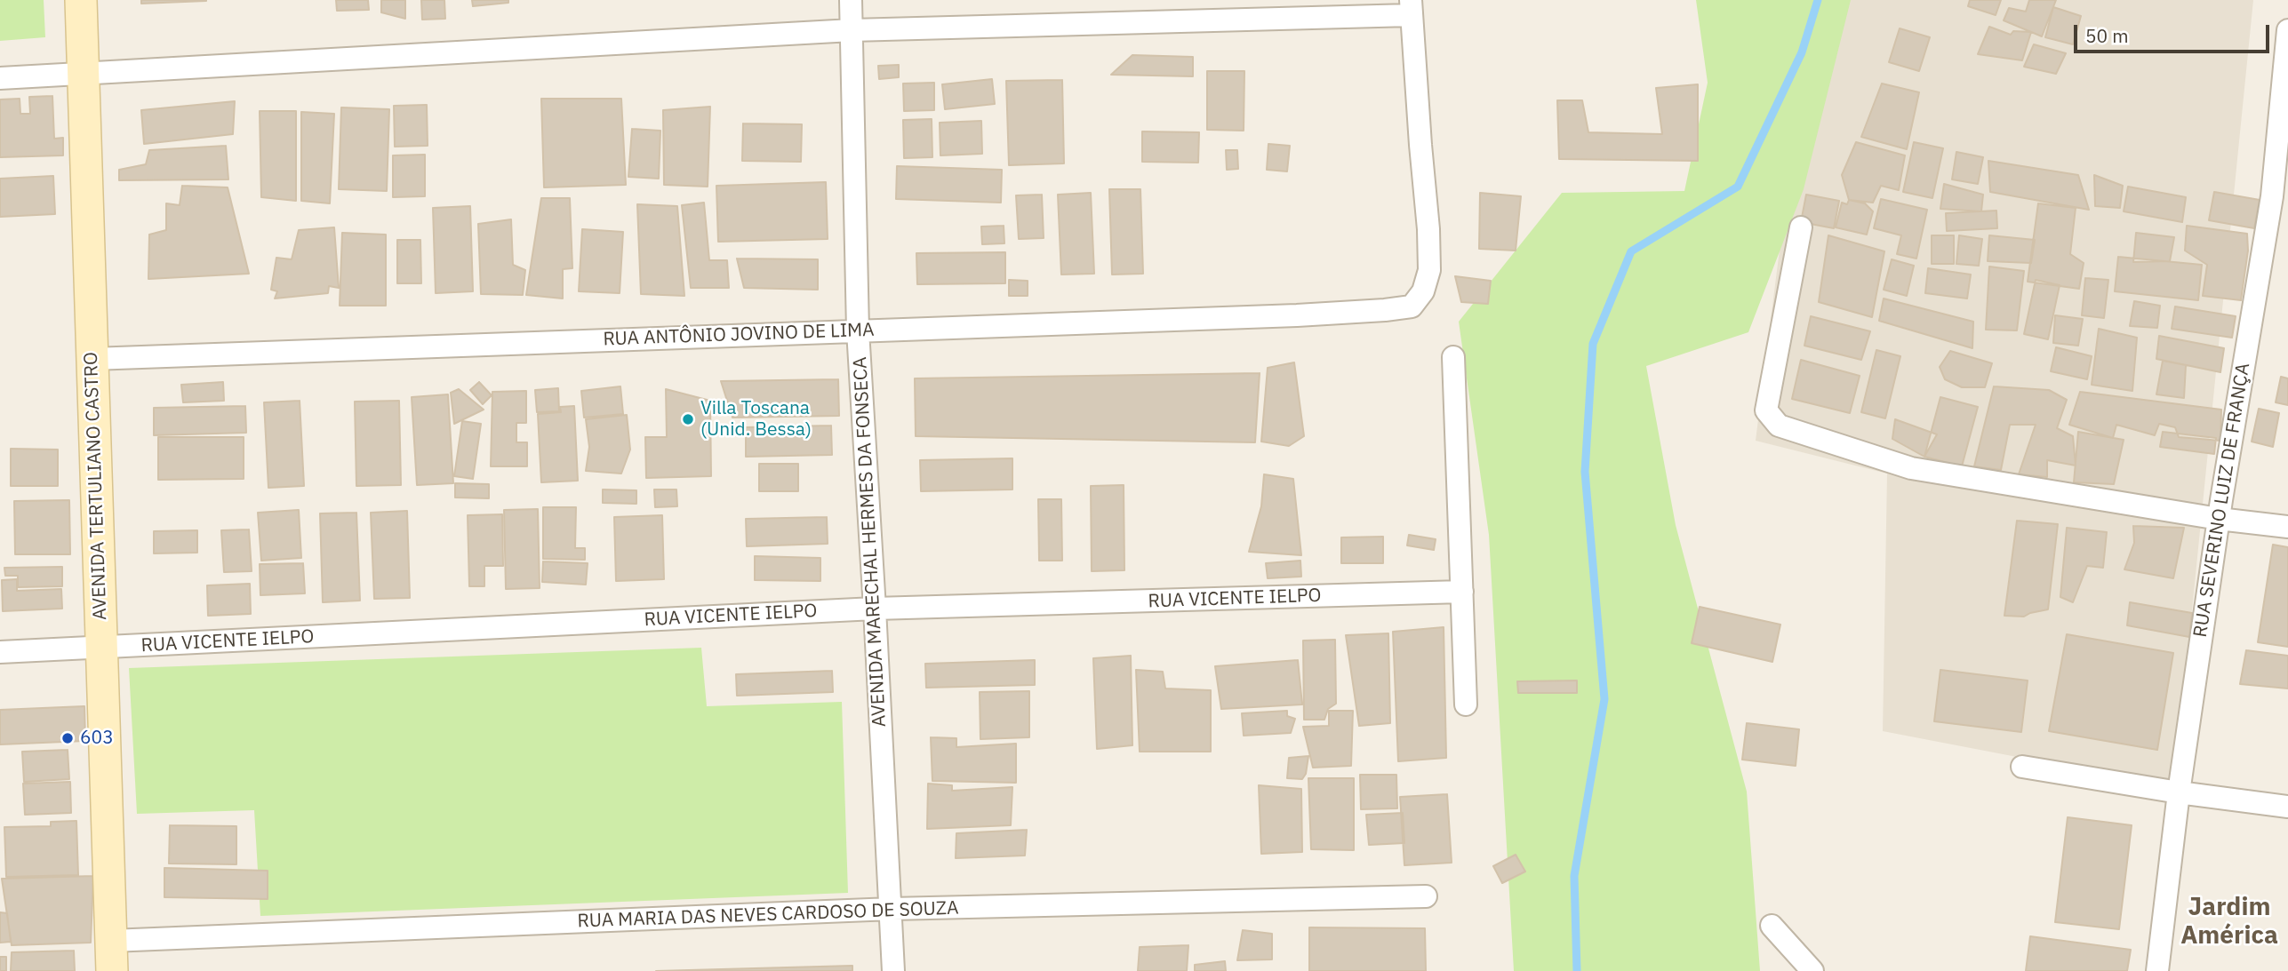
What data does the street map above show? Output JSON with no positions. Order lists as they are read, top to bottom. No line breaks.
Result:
{"streets":{"street":["RUA ANTÔNIO JOVINO DE LIMA","AVENIDA TERTULIANO CASTRO","RUA SEVERINO LUIZ DE FRANÇA","AVENIDA MARECHAL HERMES DA FONSECA","RUA VICENTE IELPO","RUA MARIA DAS NEVES CARDOSO DE SOUZA"]},"crossings":[["RUA ANTÔNIO JOVINO DE LIMA","AVENIDA TERTULIANO CASTRO"],["RUA ANTÔNIO JOVINO DE LIMA","AVENIDA MARECHAL HERMES DA FONSECA"],["AVENIDA TERTULIANO CASTRO","RUA VICENTE IELPO"],["AVENIDA TERTULIANO CASTRO","RUA MARIA DAS NEVES CARDOSO DE SOUZA"],["AVENIDA MARECHAL HERMES DA FONSECA","RUA VICENTE IELPO"],["AVENIDA MARECHAL HERMES DA FONSECA","RUA MARIA DAS NEVES CARDOSO DE SOUZA"]],"districts":["Jardim América"],"places":["Villa Toscana (Unid. Bessa)","603"],"scale_bar":"50 m"}
